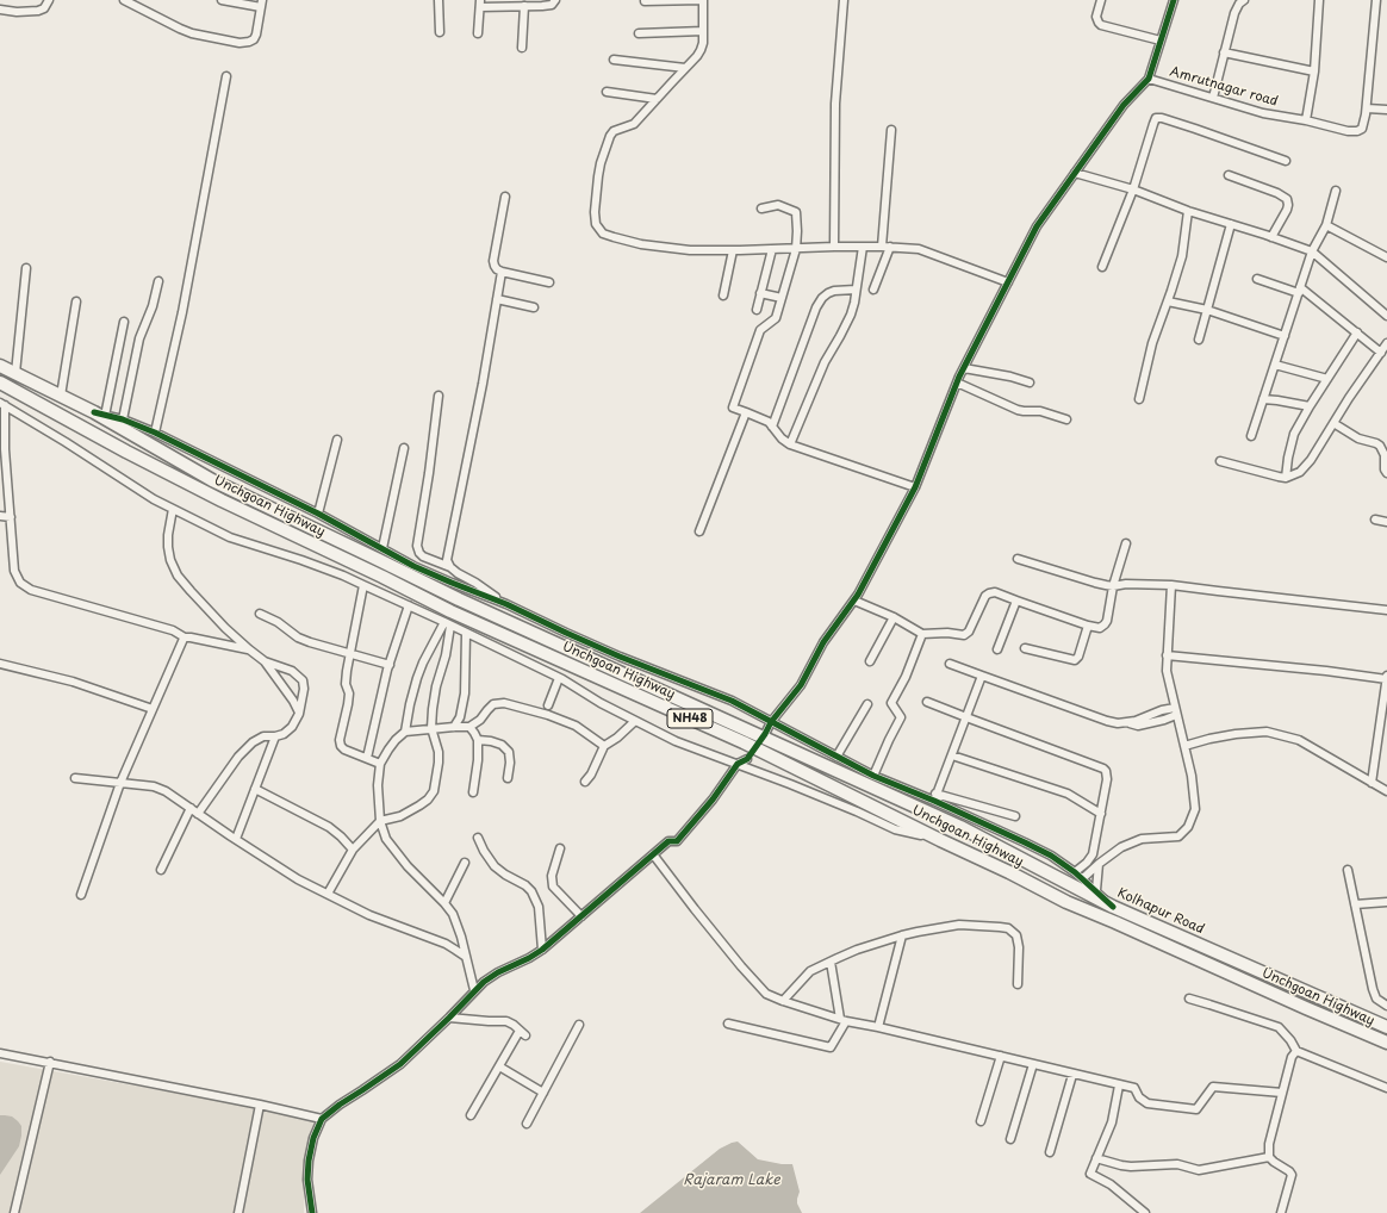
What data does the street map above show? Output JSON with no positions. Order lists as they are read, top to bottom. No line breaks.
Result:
{"streets":{"highway":["Unchgoan Highway","NH48","Kolhapur Road"],"street":["Amrutnagar road"]},"water":["Rajaram Lake"]}
